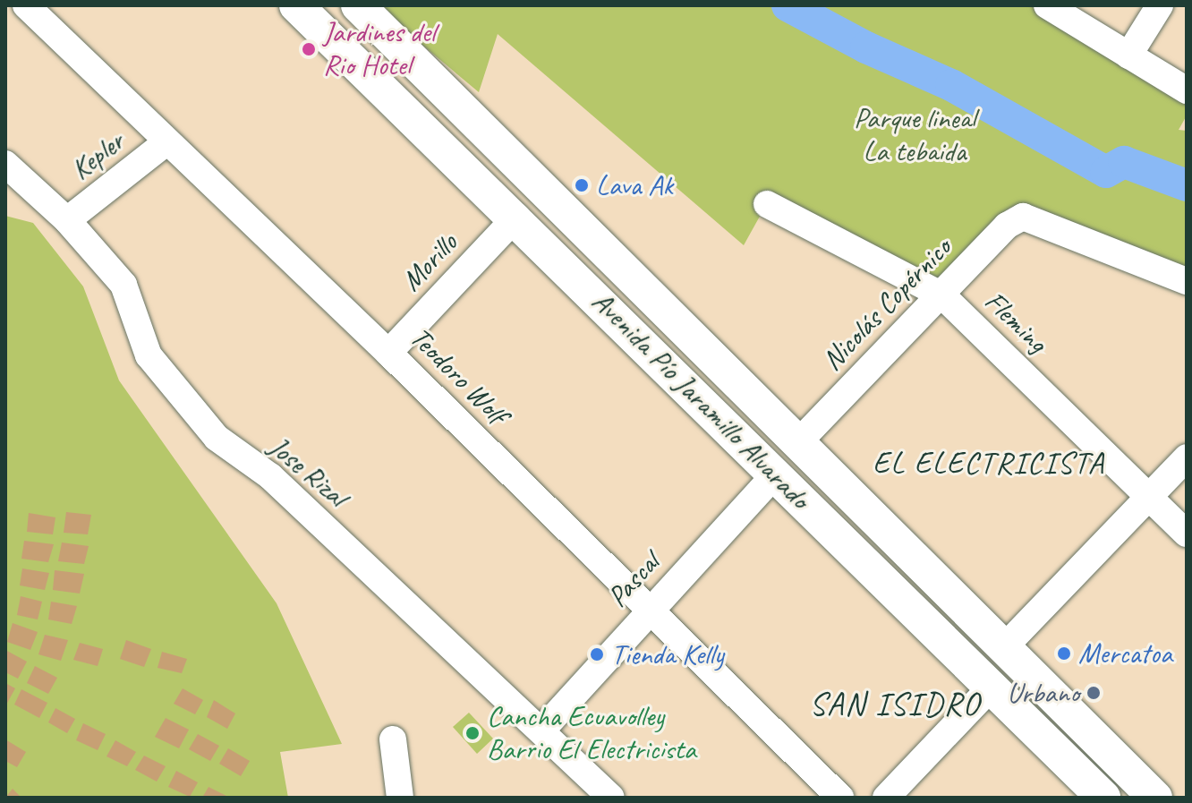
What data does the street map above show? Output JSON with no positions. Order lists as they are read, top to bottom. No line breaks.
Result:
{"streets":{"main road":["Avenida Pío Jaramillo Alvarado"],"street":["Kepler","Morillo","Nicolás Copérnico","Fleming","Teodoro Wolf","Jose Rizal","Pascal"]},"crossings":[["Kepler","Teodoro Wolf"],["Kepler","Jose Rizal"],["Morillo","Teodoro Wolf"],["Morillo","Avenida Pío Jaramillo Alvarado"],["Nicolás Copérnico","Fleming"],["Nicolás Copérnico","Avenida Pío Jaramillo Alvarado"],["Teodoro Wolf","Pascal"],["Avenida Pío Jaramillo Alvarado","Pascal"],["Jose Rizal","Pascal"]],"districts":["EL ELECTRICISTA","SAN ISIDRO"],"parks":["Parque lineal La tebaida"],"places":["Jardines del Rio Hotel","Lava Ak","Mercatoa","Tienda Kelly","Urbano","Cancha Ecuavolley Barrio El Electricista"]}
